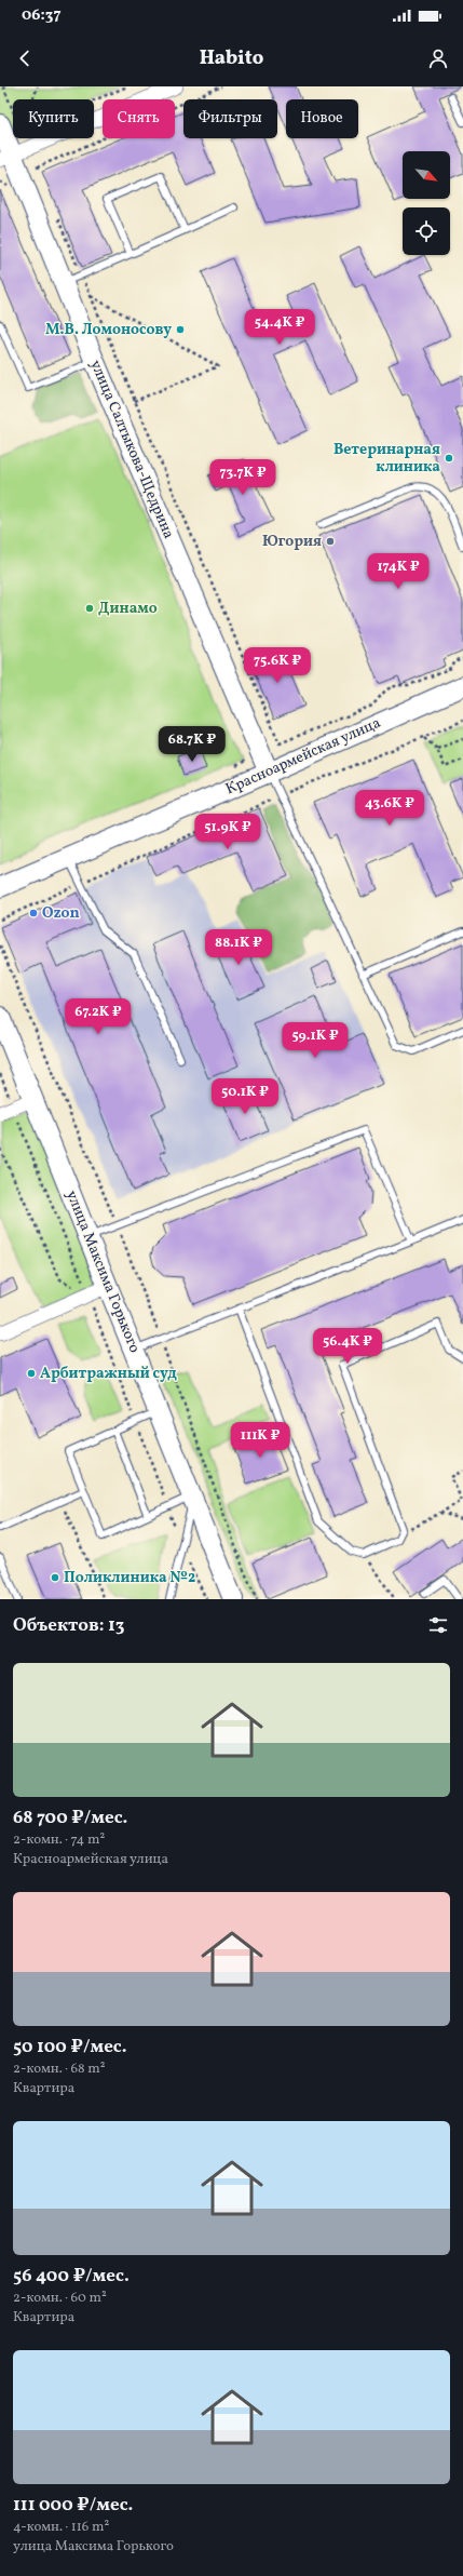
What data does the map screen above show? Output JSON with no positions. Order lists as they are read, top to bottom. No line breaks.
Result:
{"streets":{"street":["улица Салтыкова-Щедрина","Красноармейская улица","улица Максима Горького"]},"crossings":[["улица Салтыкова-Щедрина","Красноармейская улица"]],"places":["М.В. Ломоносову","Ветеринарная клиника","Югория","Динамо","Ozon","Арбитражный суд","Поликлиника №2"],"north":"bottom right","page":{"status":"06:37","header":"Habito","chip":["Купить","Снять","Фильтры","Новое"],"price":["54.4K ₽","73.7K ₽","174K ₽","75.6K ₽","68.7K ₽","43.6K ₽","51.9K ₽","88.1K ₽","67.2K ₽","59.1K ₽","50.1K ₽","56.4K ₽","111K ₽"],"heading":"Объектов: 13","list":[{"name":"68 700 ₽/мес.","note":"2-комн. · 74 m² · Красноармейская улица"},{"name":"50 100 ₽/мес.","note":"2-комн. · 68 m² · Квартира"},{"name":"56 400 ₽/мес.","note":"2-комн. · 60 m² · Квартира"},{"name":"111 000 ₽/мес.","note":"4-комн. · 116 m² · улица Максима Горького"}]}}
